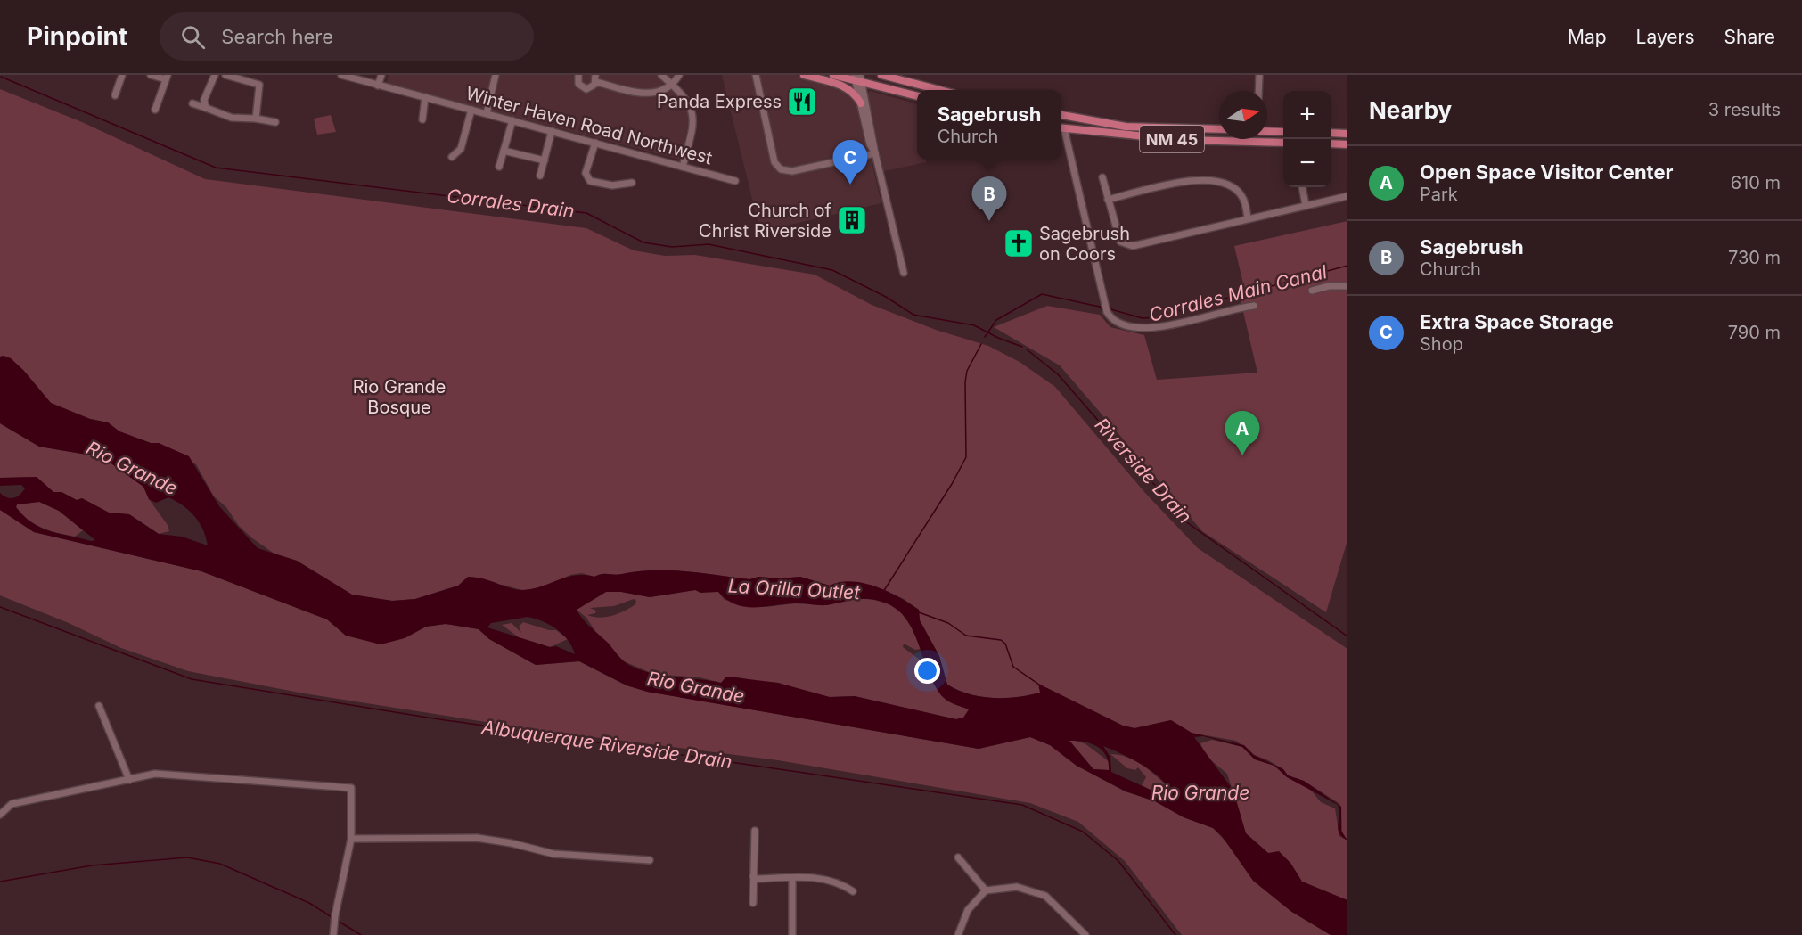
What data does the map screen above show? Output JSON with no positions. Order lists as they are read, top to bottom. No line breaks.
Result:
{"streets":{"main road":["NM 45"],"street":["Winter Haven Road Northwest"]},"water":["Corrales Drain","Corrales Main Canal","Rio Grande","Riverside Drain","La Orilla Outlet","Albuquerque Riverside Drain"],"parks":["Rio Grande Bosque"],"places":{"restaurant":["Panda Express"],"building":["Church of Christ Riverside"],"church":["Sagebrush on Coors"]},"north":"right","page":{"header":"Pinpoint","search":"Search here","nav":["Map","Layers","Share"],"heading":["Nearby","3 results"],"popup":["Sagebrush","Church"],"map_buttons":["+","−"],"pins":["C","B","A"],"list":[{"mark":"A","name":"Open Space Visitor Center","note":"Park","value":"610 m"},{"mark":"B","name":"Sagebrush","note":"Church","value":"730 m"},{"mark":"C","name":"Extra Space Storage","note":"Shop","value":"790 m"}]}}
